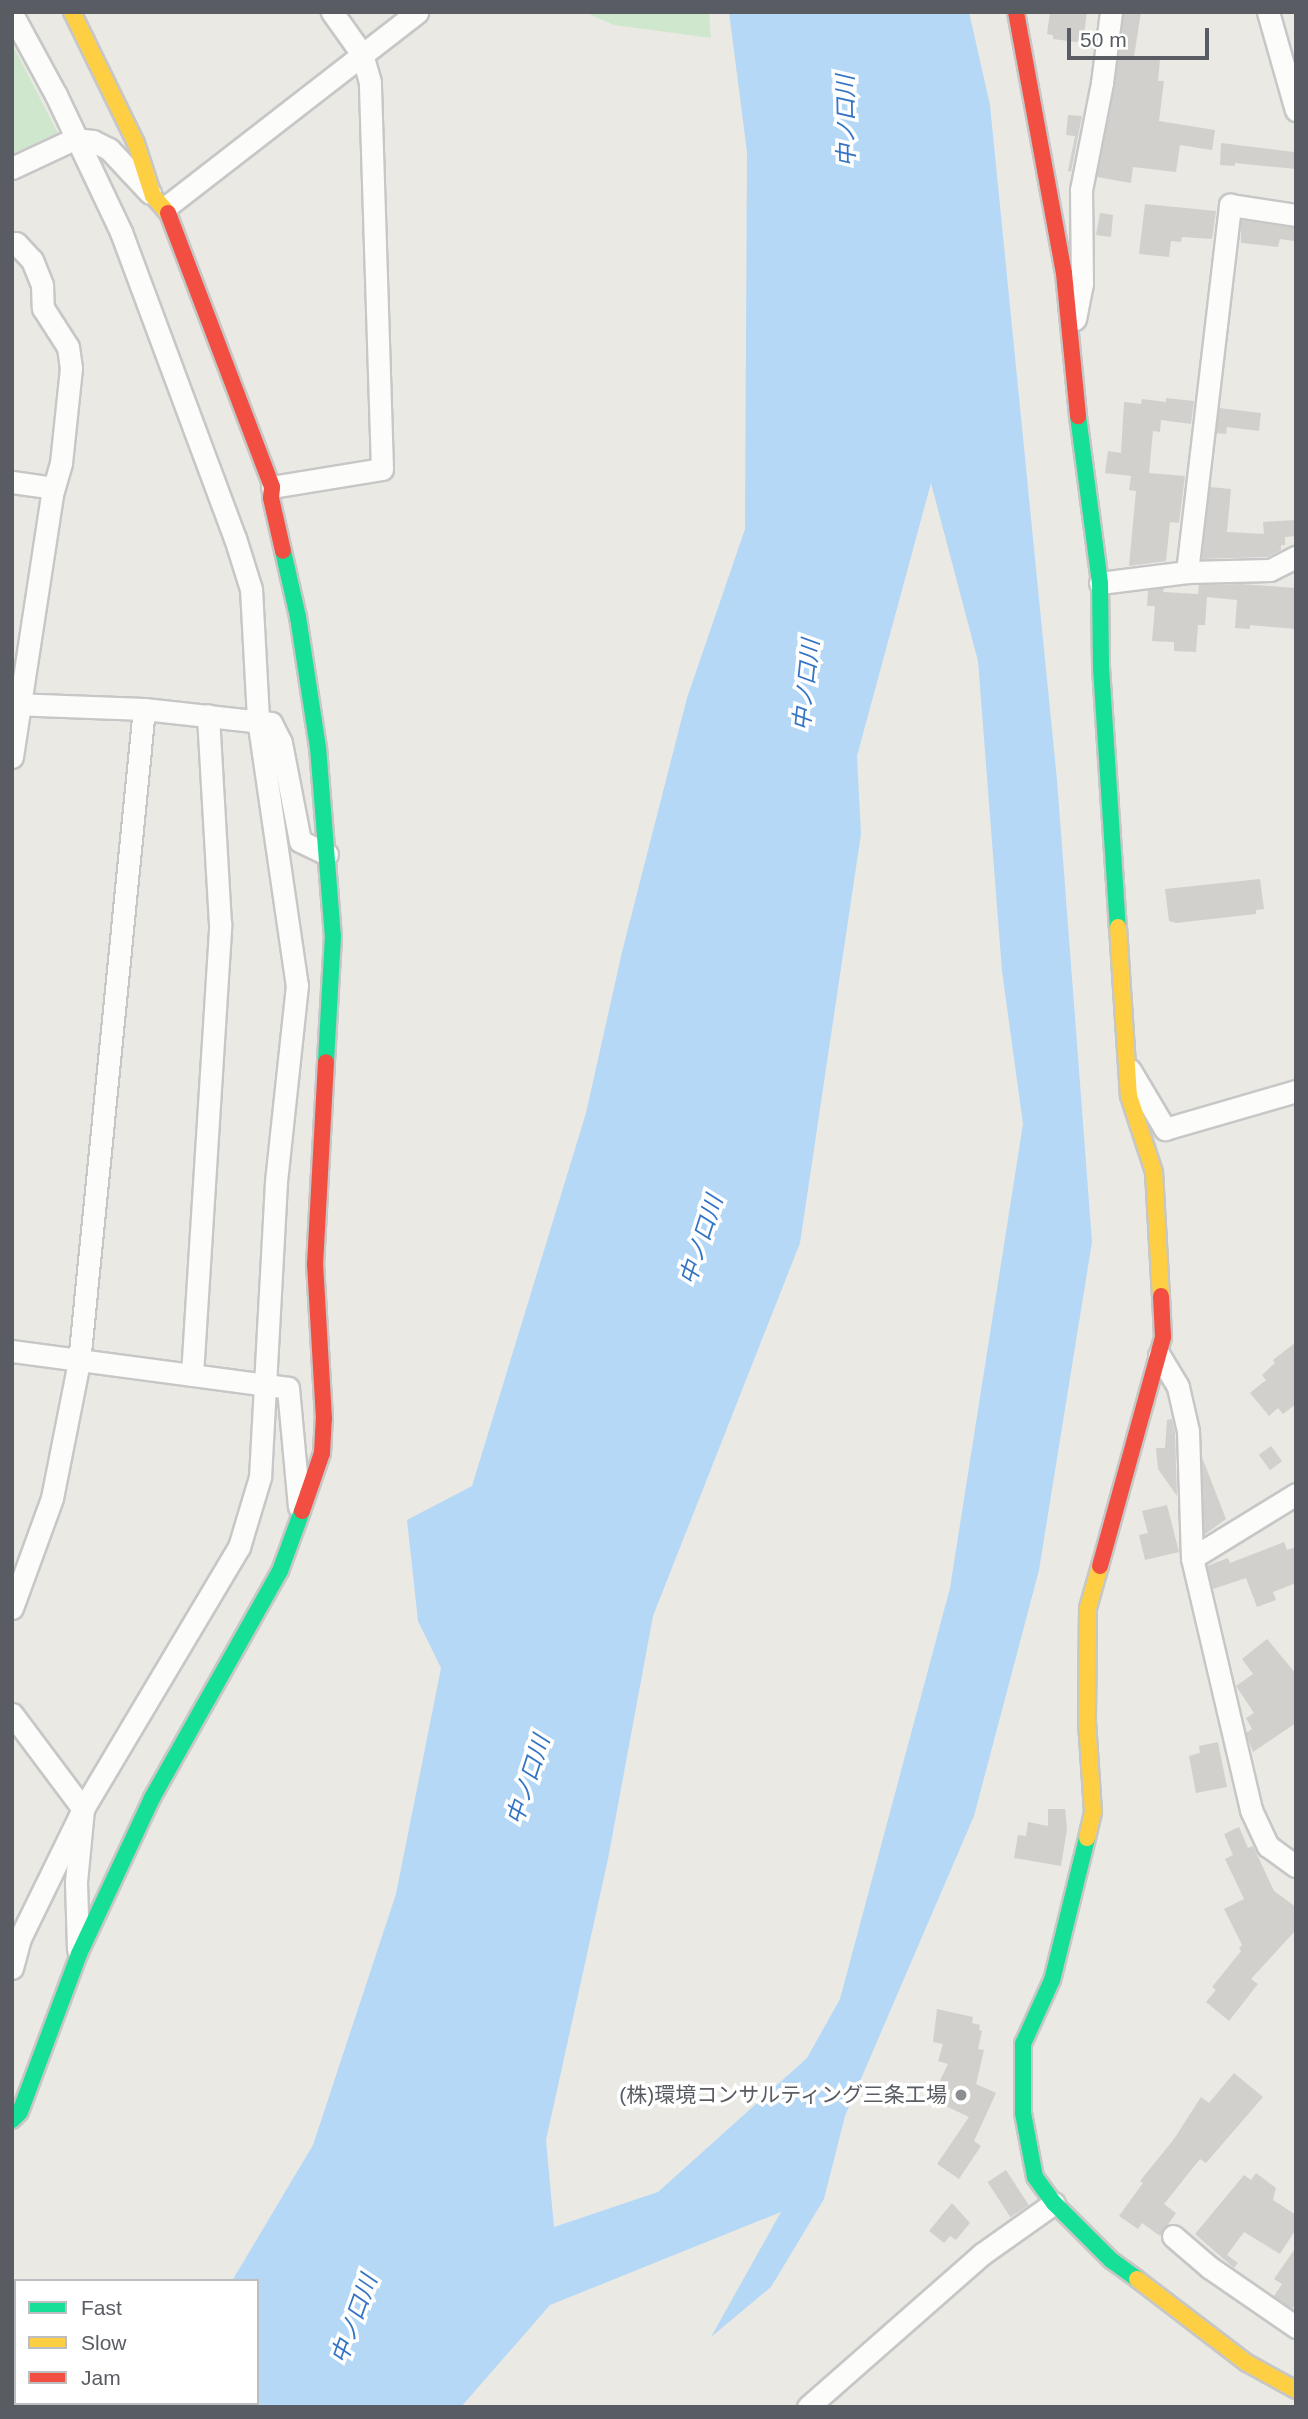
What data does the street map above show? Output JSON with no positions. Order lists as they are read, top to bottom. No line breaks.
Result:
{"water":["中ノ口川"],"places":["(株)環境コンサルティング三条工場"],"legend":["Fast","Slow","Jam"],"scale_bar":"50 m"}
